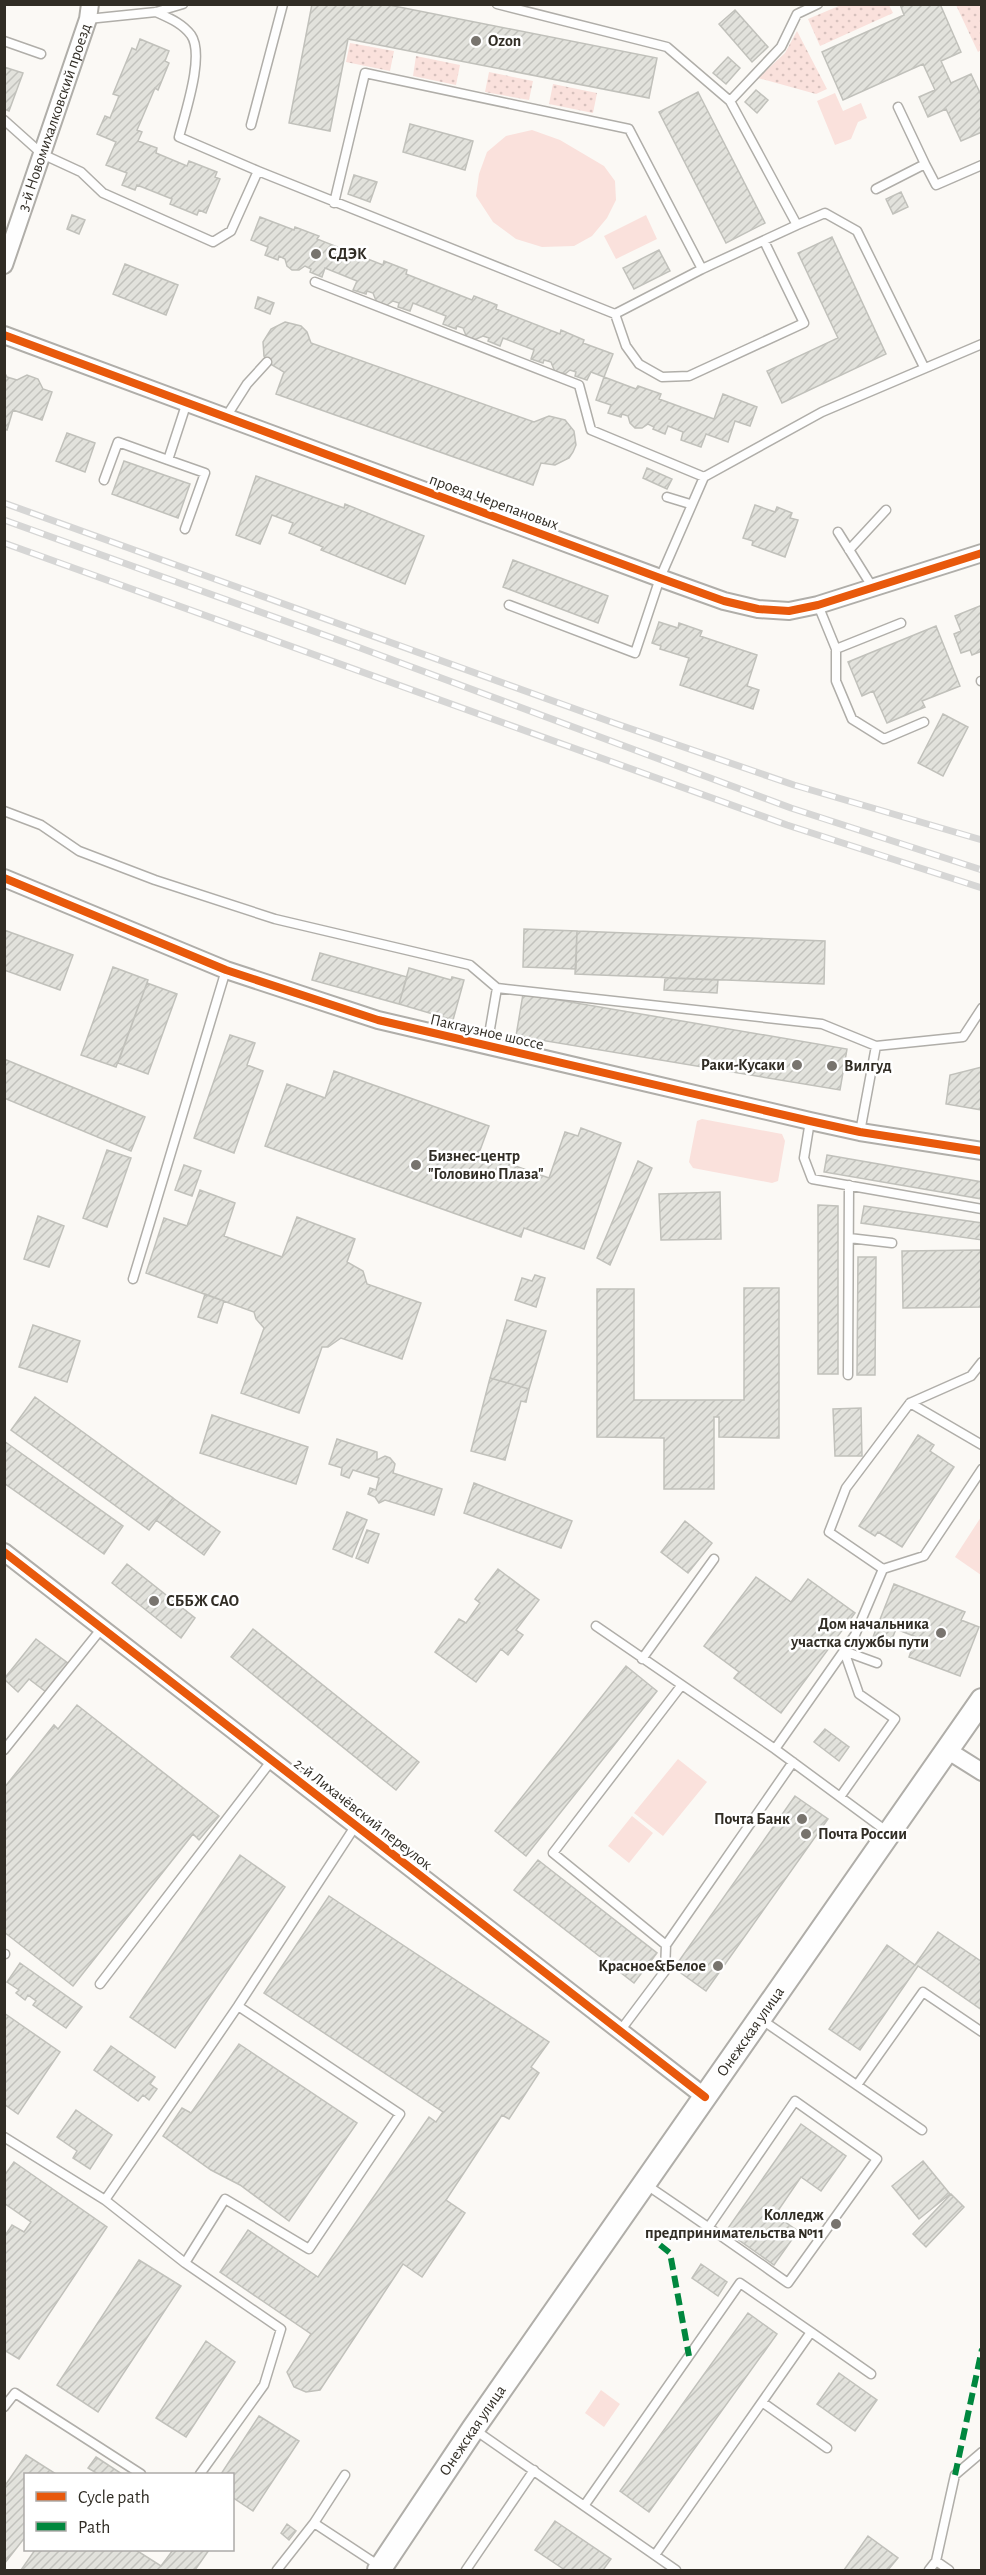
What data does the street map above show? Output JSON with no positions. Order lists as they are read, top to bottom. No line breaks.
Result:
{"streets":{"main road":["Онежская улица"],"street":["3-й Новомихалковский проезд","проезд Черепановых","Пакгаузное шоссе","2-й Лихачёвский переулок"]},"crossings":[["2-й Лихачёвский переулок","Онежская улица"]],"places":["Ozon","СДЭК","Раки-Кусаки","Вилгуд","Бизнес-центр \"Головино Плаза\"","СББЖ САО","Дом начальника участка службы пути","Почта Банк","Почта России","Красное&Белое","Колледж предпринимательства №11"],"legend":["Cycle path","Path"]}
